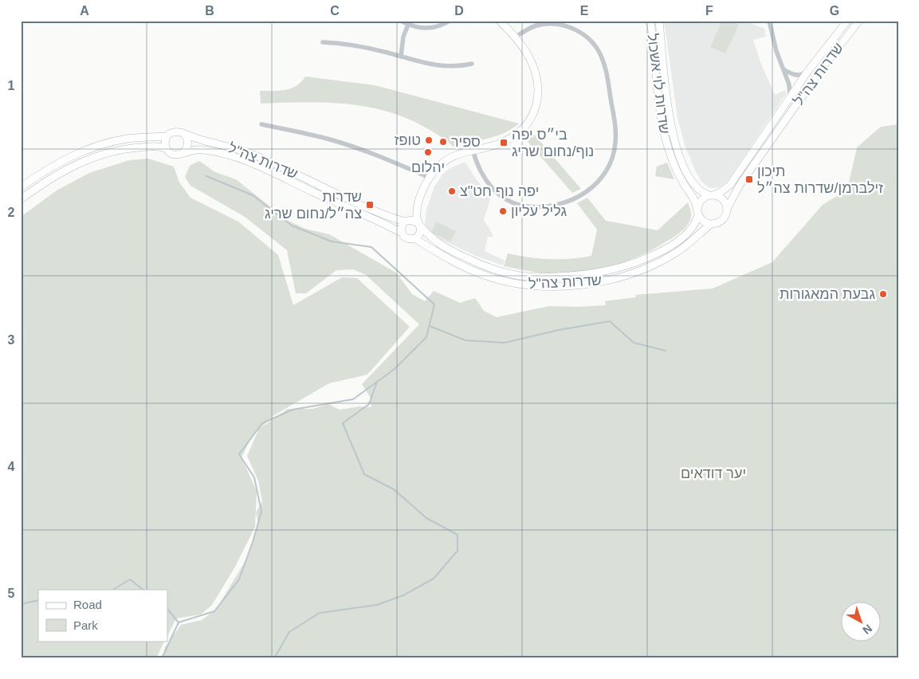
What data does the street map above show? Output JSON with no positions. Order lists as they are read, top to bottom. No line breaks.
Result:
{"streets":{"main road":["שדרות צה\"ל","שדרות לוי אשכול"]},"crossings":[["שדרות צה\"ל","שדרות לוי אשכול"]],"parks":["יער דודאים"],"places":{"other":["טופז","ספיר","יהלום","יפה נוף חט\"צ","גליל עליון","גבעת המאגורות"],"transit":["בי״ס יפה נוף/נחום שריג","תיכון זילברמן/שדרות צה״ל","שדרות צה״ל/נחום שריג"]},"legend":["Road","Park"],"north":"bottom right","grid":{"columns":["A","B","C","D","E","F","G"],"rows":["1","2","3","4","5"]}}
